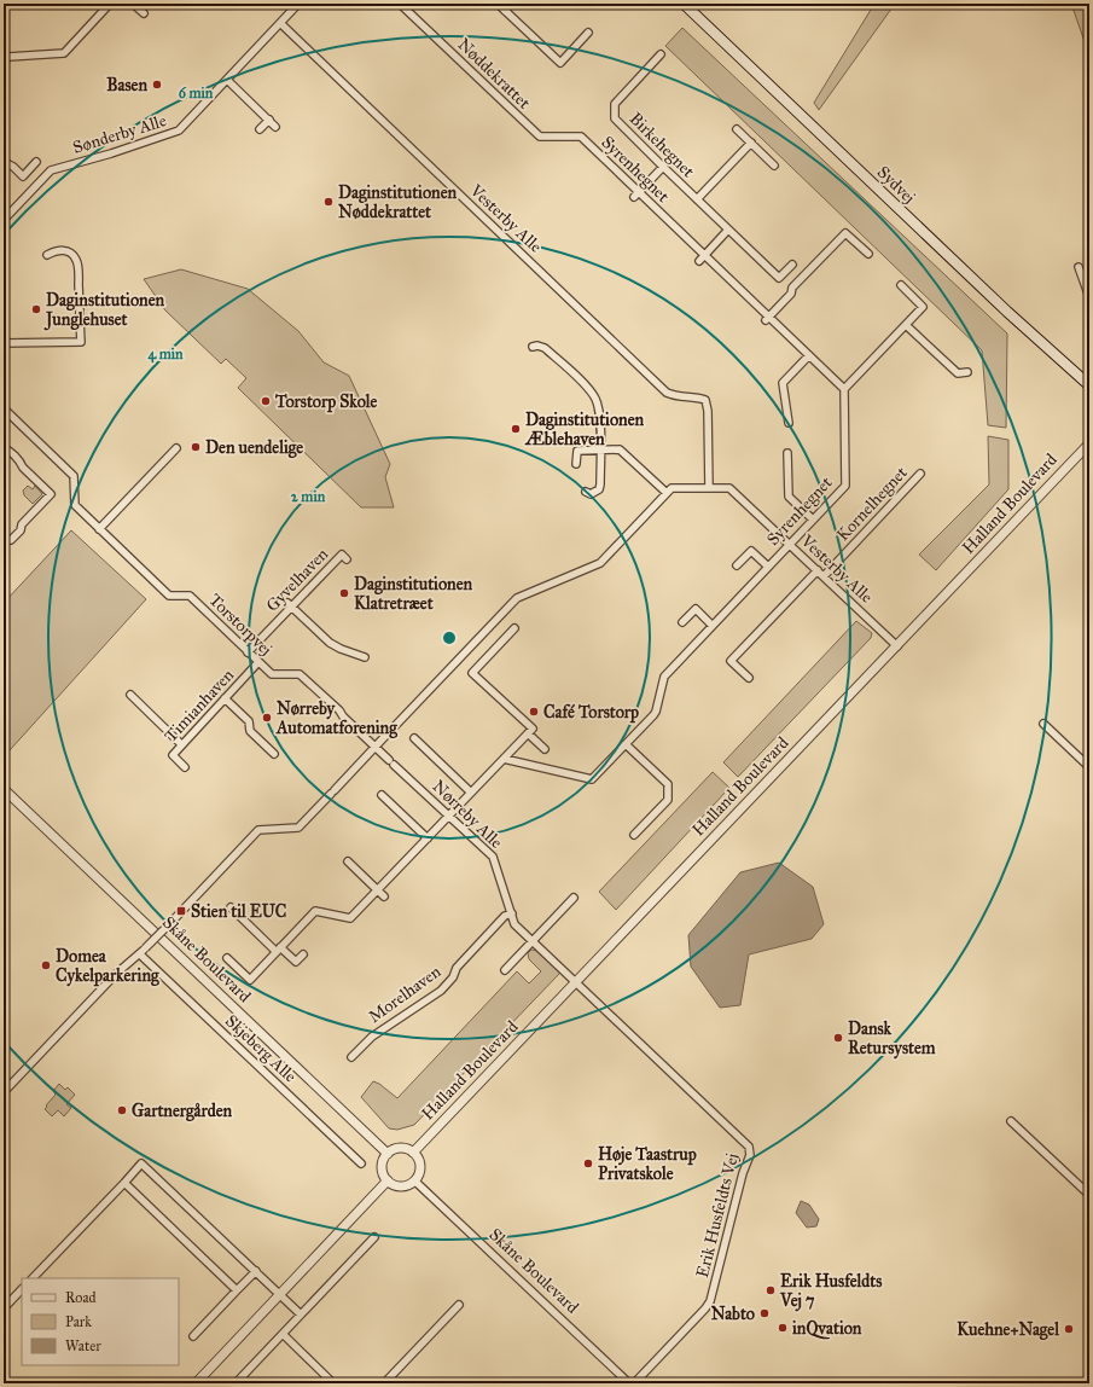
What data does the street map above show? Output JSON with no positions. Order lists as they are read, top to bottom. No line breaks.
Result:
{"streets":{"main road":["Sydvej"],"street":["Nøddekrattet","Sønderby Alle","Birkehegnet","Syrenhegnet","Vesterby Alle","Kornelhegnet","Halland Boulevard","Gyvelhaven","Torstorpvej","Timianhaven","Nørreby Alle","Skåne Boulevard","Morelhaven","Skjeberg Alle","Erik Husfeldts Vej"]},"crossings":[["Nøddekrattet","Syrenhegnet"],["Sønderby Alle","Vesterby Alle"],["Syrenhegnet","Vesterby Alle"],["Vesterby Alle","Kornelhegnet"],["Vesterby Alle","Halland Boulevard"],["Halland Boulevard","Nørreby Alle"],["Halland Boulevard","Skåne Boulevard"],["Halland Boulevard","Erik Husfeldts Vej"],["Gyvelhaven","Torstorpvej"],["Torstorpvej","Timianhaven"],["Torstorpvej","Nørreby Alle"],["Nørreby Alle","Morelhaven"],["Nørreby Alle","Erik Husfeldts Vej"]],"places":{"other":["Basen","Daginstitutionen Nøddekrattet","Daginstitutionen Junglehuset","Torstorp Skole","Daginstitutionen Æblehaven","Den uendelige","Daginstitutionen Klatretræet","Café Torstorp","Nørreby Automatforening","Domea Cykelparkering","Dansk Retursystem","Gartnergården","Høje Taastrup Privatskole","Erik Husfeldts Vej 7","Nabto","inQvation","Kuehne+Nagel"],"transit":["Stien til EUC"]},"legend":["Road","Park","Water"],"rings":["6 min","4 min","2 min"]}
